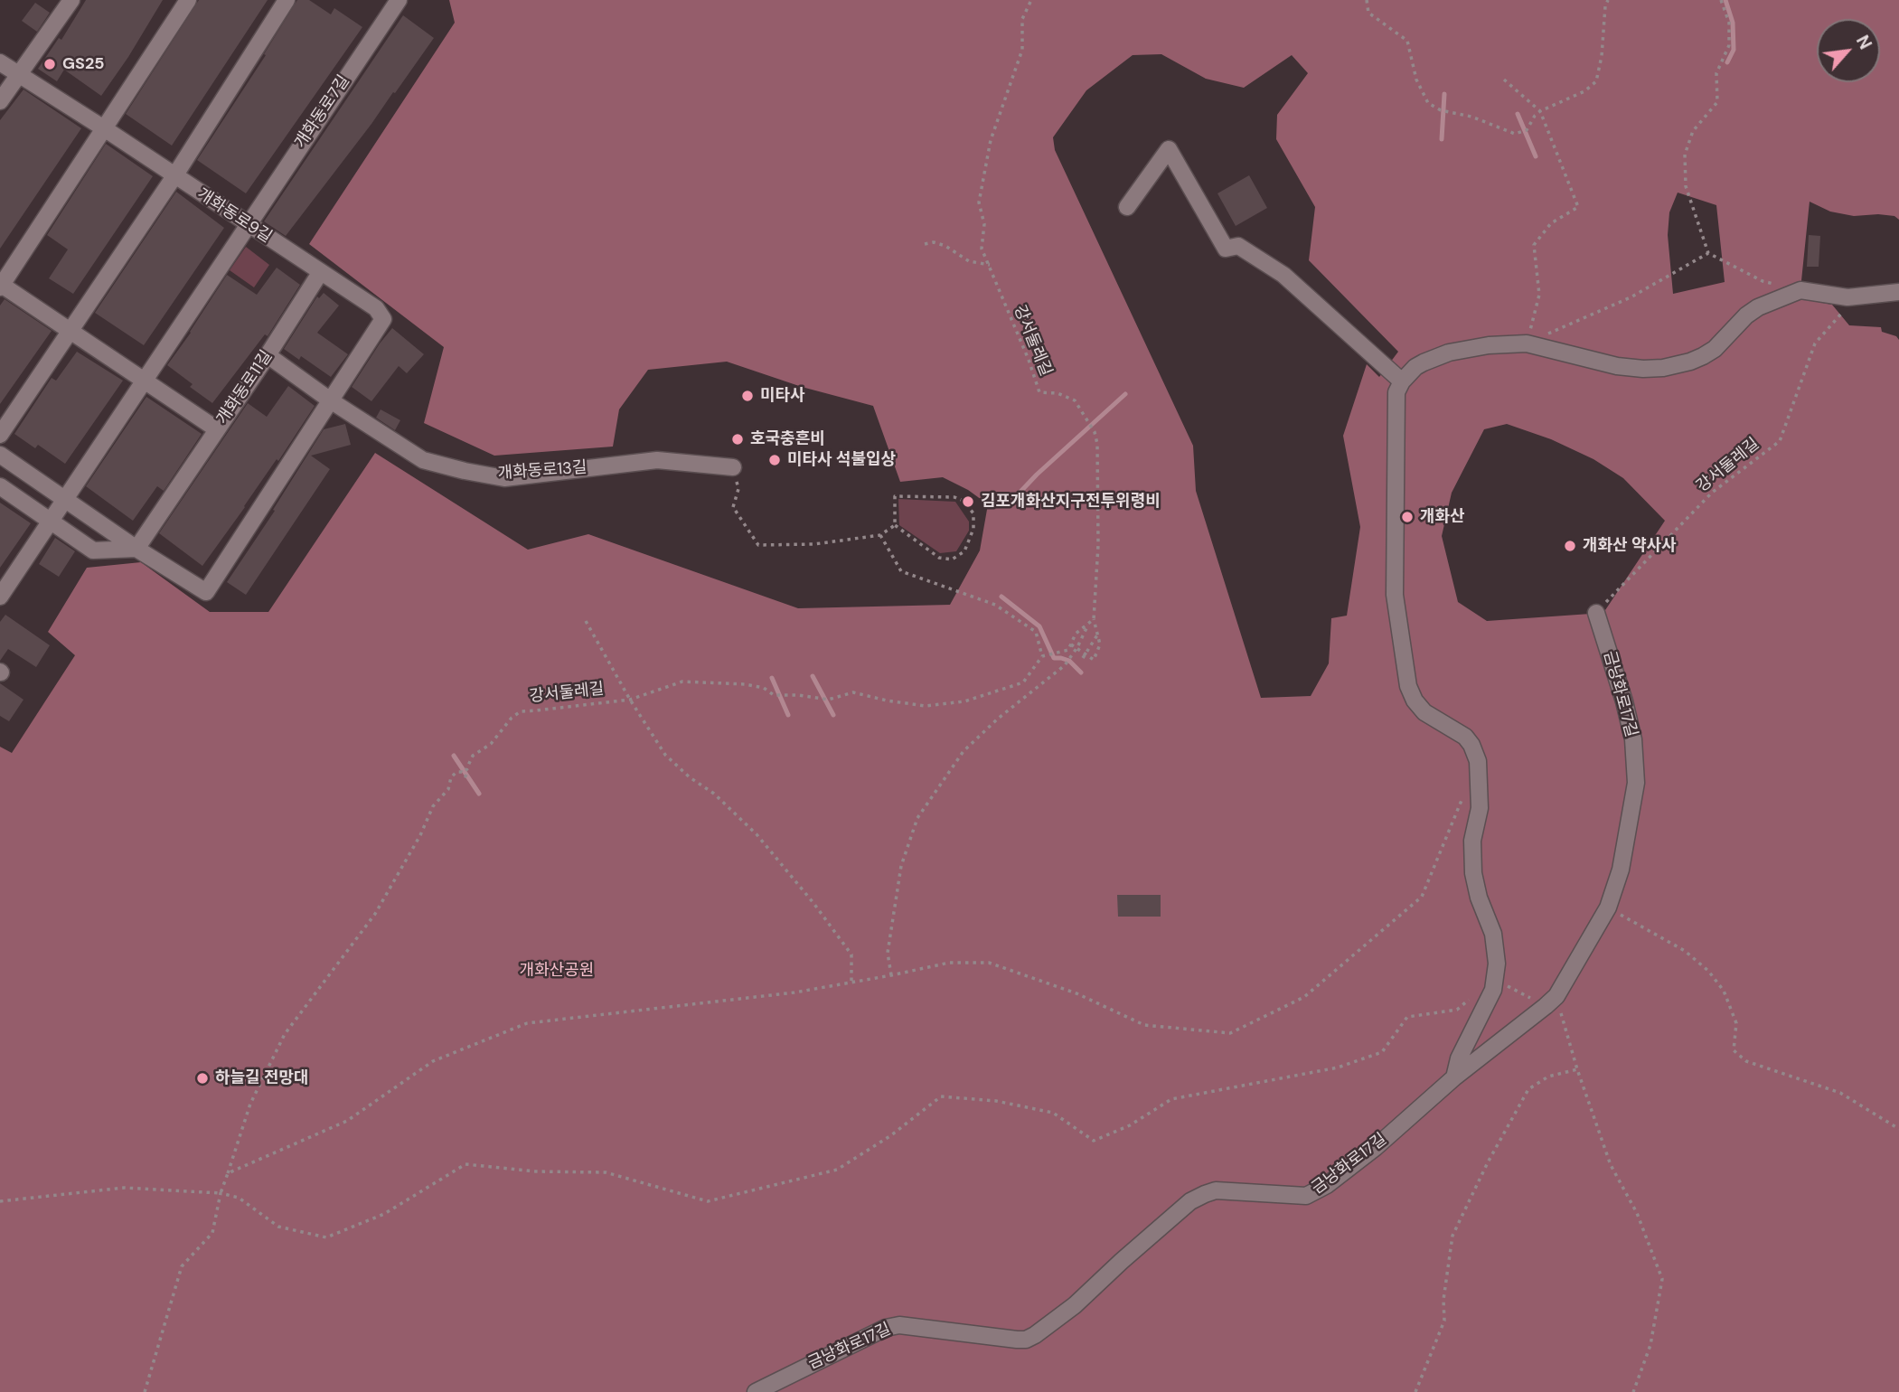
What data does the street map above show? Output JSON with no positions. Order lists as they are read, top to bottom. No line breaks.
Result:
{"streets":{"street":["개화동로7길","개화동로9길","개화동로11길","개화동로13길","금낭화로17길"],"path":["강서둘레길"]},"crossings":[["개화동로7길","개화동로9길"],["개화동로9길","개화동로11길"],["개화동로9길","개화동로13길"],["강서둘레길","금낭화로17길"],["개화동로11길","개화동로13길"]],"parks":["개화산공원"],"places":["GS25","미타사","호국충흔비","미타사 석불입상","김포개화산지구전투위령비","개화산","개화산 약사사","하늘길 전망대"],"north":"top right"}
